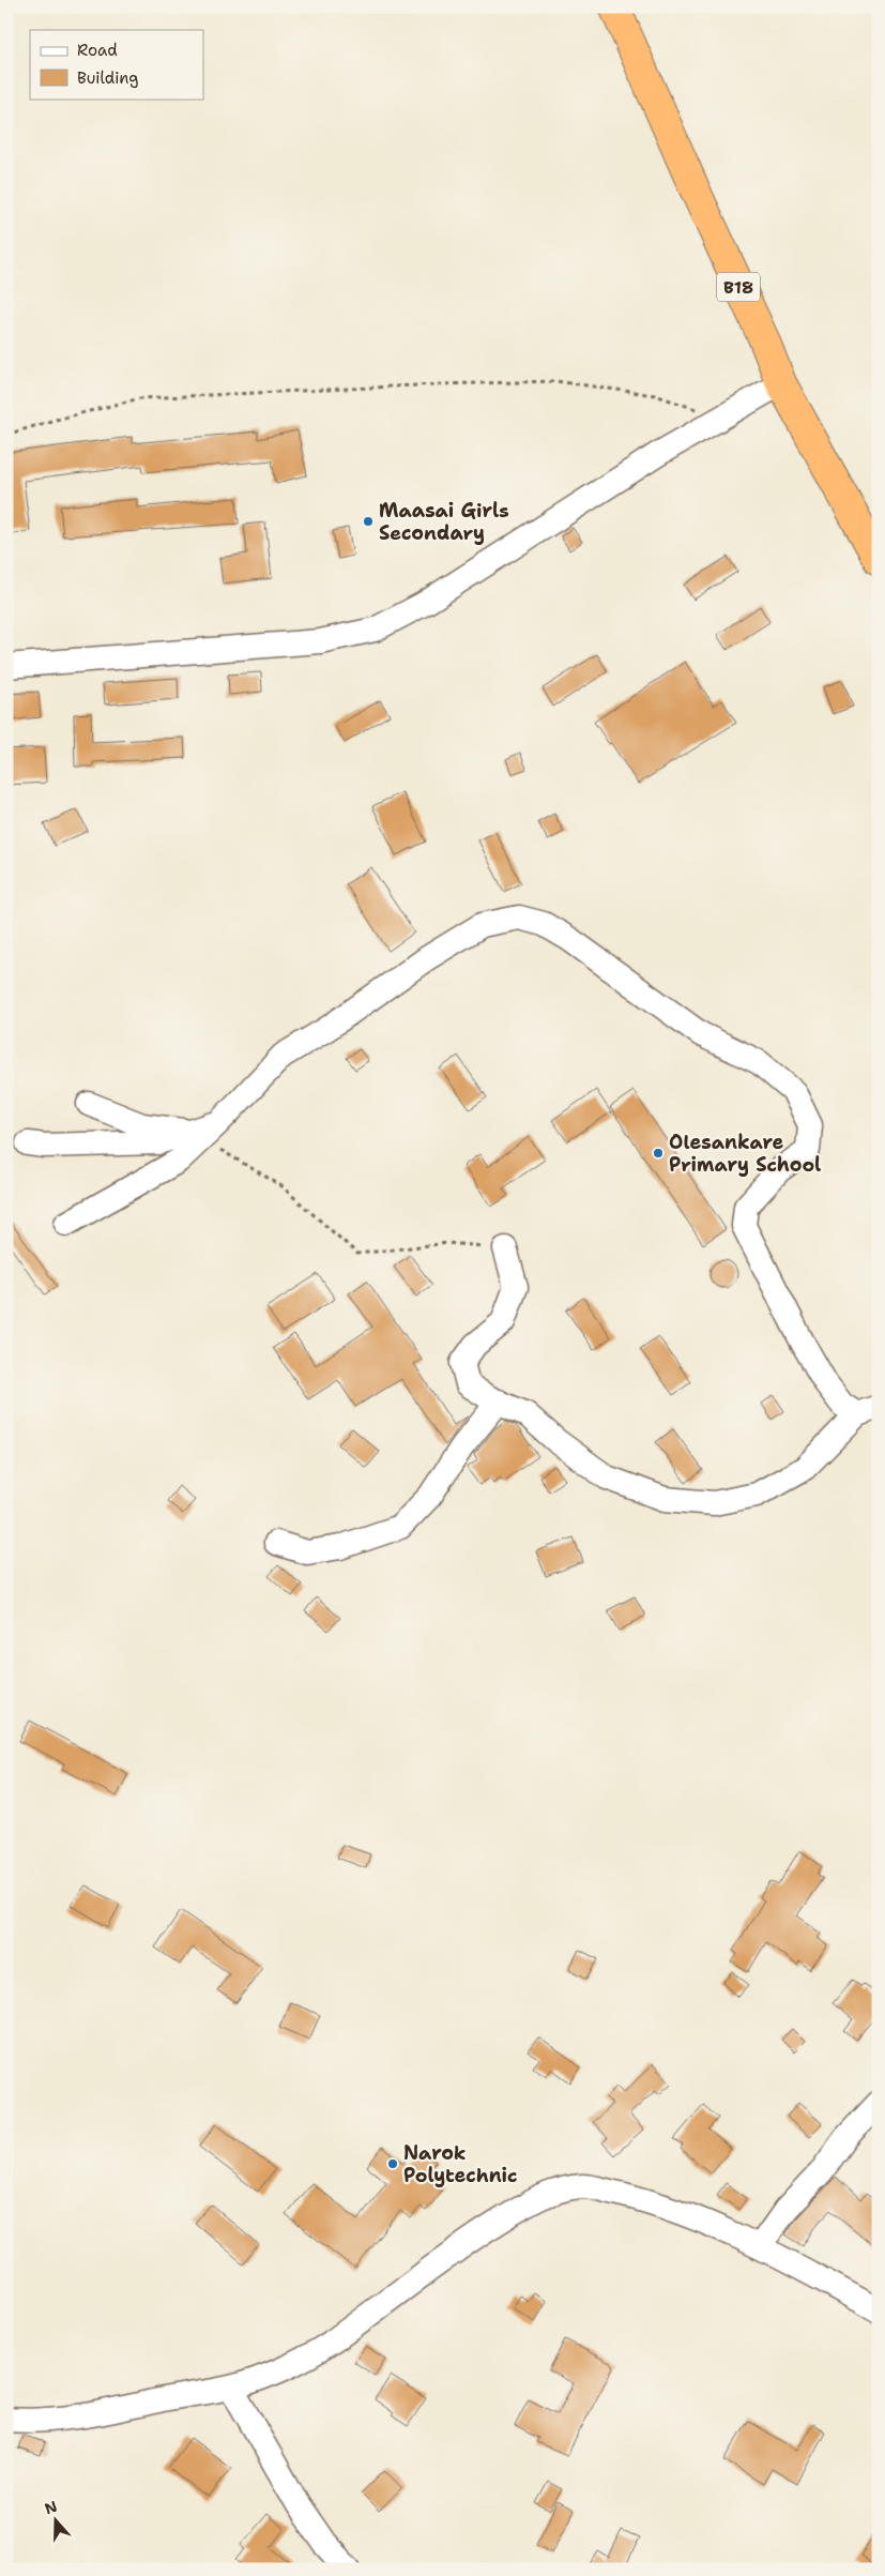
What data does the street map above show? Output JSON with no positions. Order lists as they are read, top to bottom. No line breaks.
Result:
{"streets":{"highway":["B18"]},"places":["Maasai Girls Secondary","Olesankare Primary School","Narok Polytechnic"],"legend":["Road","Building"],"north":"top"}
